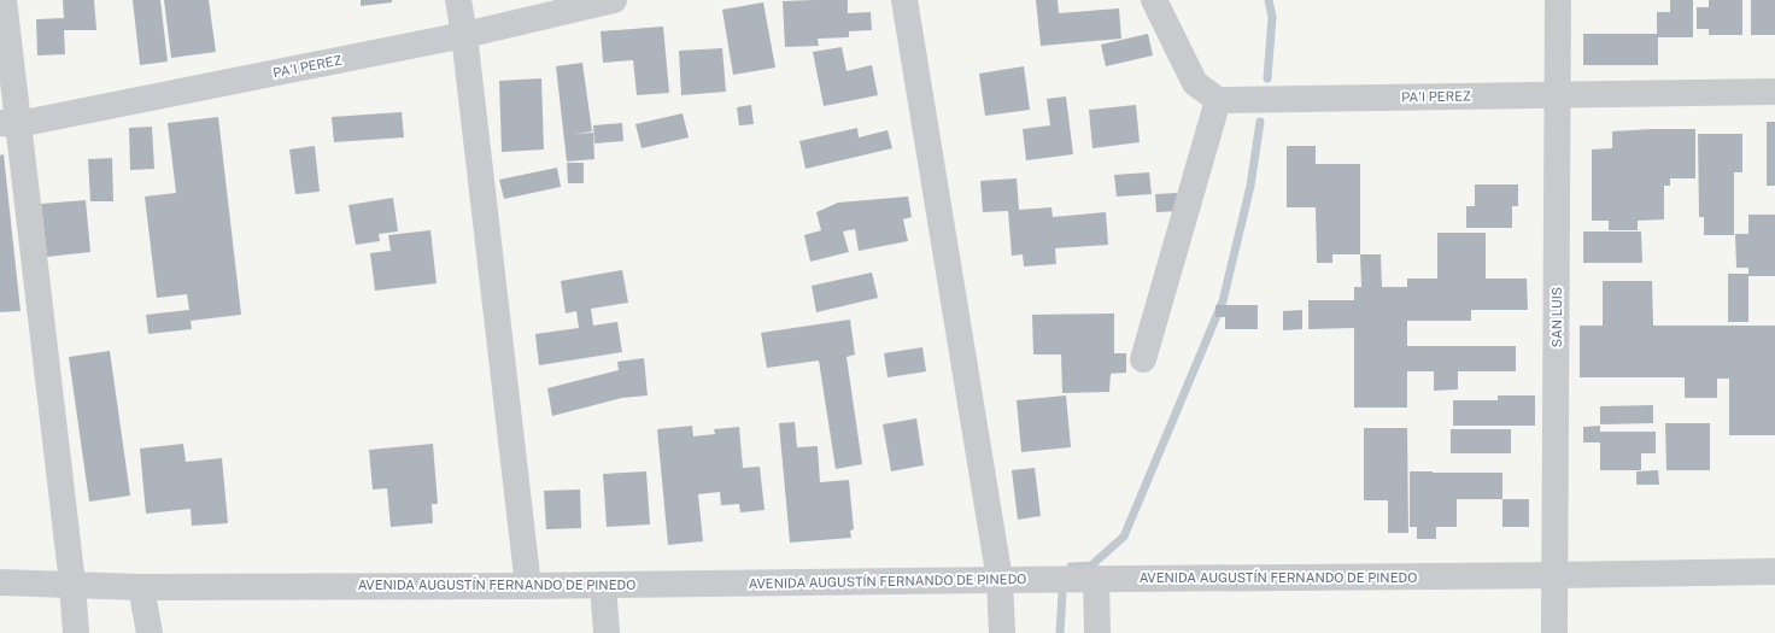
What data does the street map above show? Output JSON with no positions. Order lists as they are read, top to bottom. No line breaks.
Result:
{"streets":{"street":["PA'I PEREZ","SAN LUIS","AVENIDA AUGUSTÍN FERNANDO DE PINEDO"]},"crossings":[["PA'I PEREZ","SAN LUIS"],["SAN LUIS","AVENIDA AUGUSTÍN FERNANDO DE PINEDO"]]}
